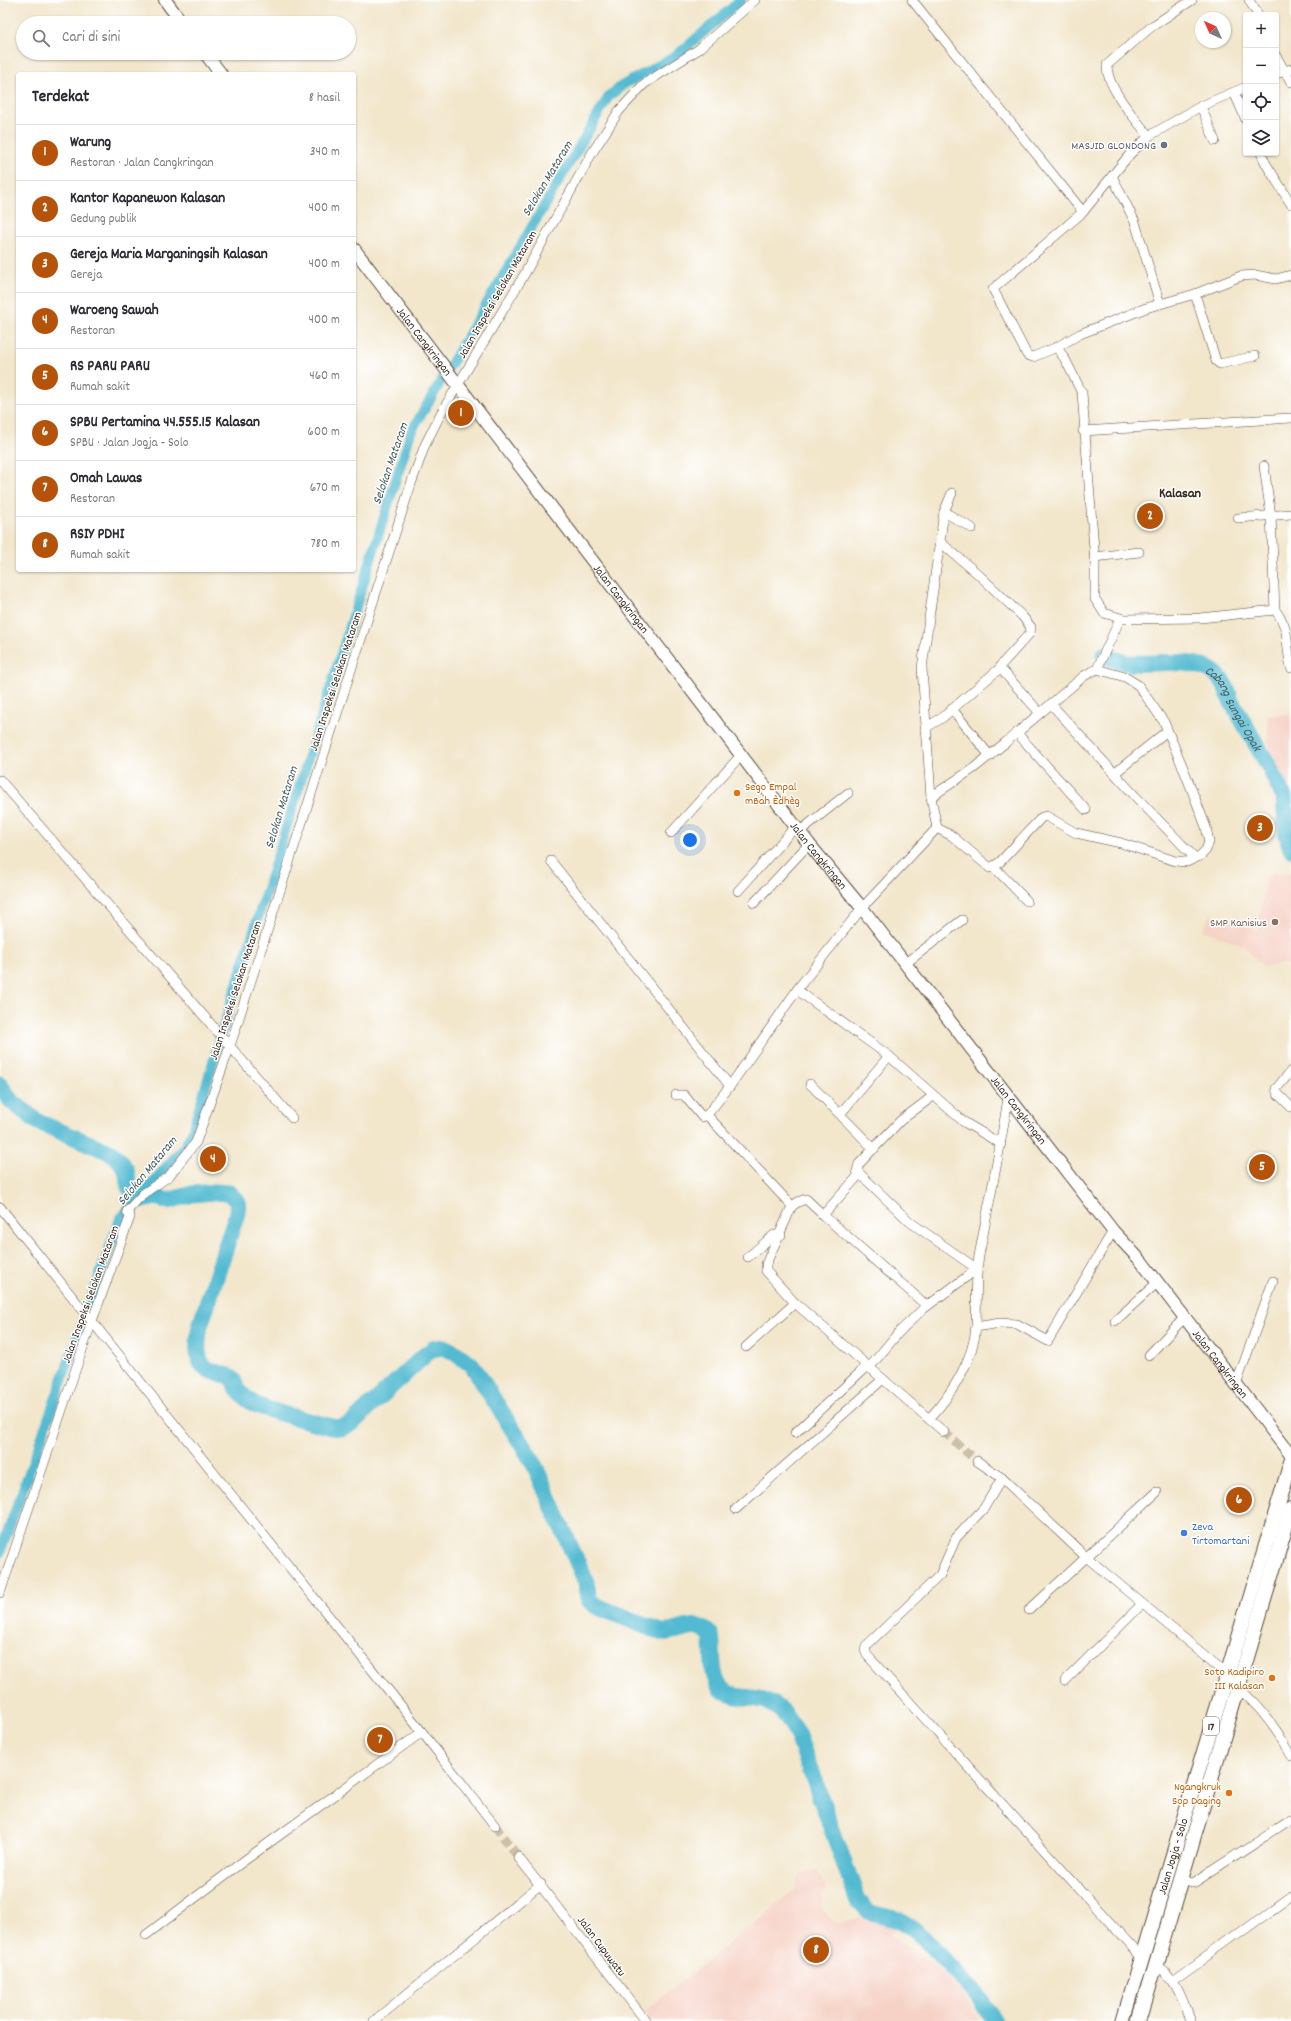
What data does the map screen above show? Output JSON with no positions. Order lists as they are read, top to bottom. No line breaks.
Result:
{"streets":{"highway":["17","Jalan Jogja - Solo"],"main road":["Jalan Cangkringan"],"street":["Jalan Inspeksi Selokan Mataram","Jalan Cupuwatu"]},"crossings":[["Jalan Inspeksi Selokan Mataram","Jalan Cangkringan"]],"districts":["Kalasan"],"water":["Selokan Mataram","Cabang Sungai Opak"],"places":["MASJID GLONDONG","Sego Empal mBah Èdhèg","SMP Kanisius","Zeva Tirtomartani","Soto Kadipiro III Kalasan","Ngangkruk Sop Daging"],"north":"top left","page":{"map_buttons":["+","−"],"search":"Cari di sini","heading":["Terdekat","8 hasil"],"list":[{"mark":"1","name":"Warung","note":"Restoran · Jalan Cangkringan","value":"340 m"},{"mark":"2","name":"Kantor Kapanewon Kalasan","note":"Gedung publik","value":"400 m"},{"mark":"3","name":"Gereja Maria Marganingsih Kalasan","note":"Gereja","value":"400 m"},{"mark":"4","name":"Waroeng Sawah","note":"Restoran","value":"400 m"},{"mark":"5","name":"RS PARU PARU","note":"Rumah sakit","value":"460 m"},{"mark":"6","name":"SPBU Pertamina 44.555.15 Kalasan","note":"SPBU · Jalan Jogja - Solo","value":"600 m"},{"mark":"7","name":"Omah Lawas","note":"Restoran","value":"670 m"},{"mark":"8","name":"RSIY PDHI","note":"Rumah sakit","value":"780 m"}],"pins":["1","2","3","4","5","6","7","8"]}}
